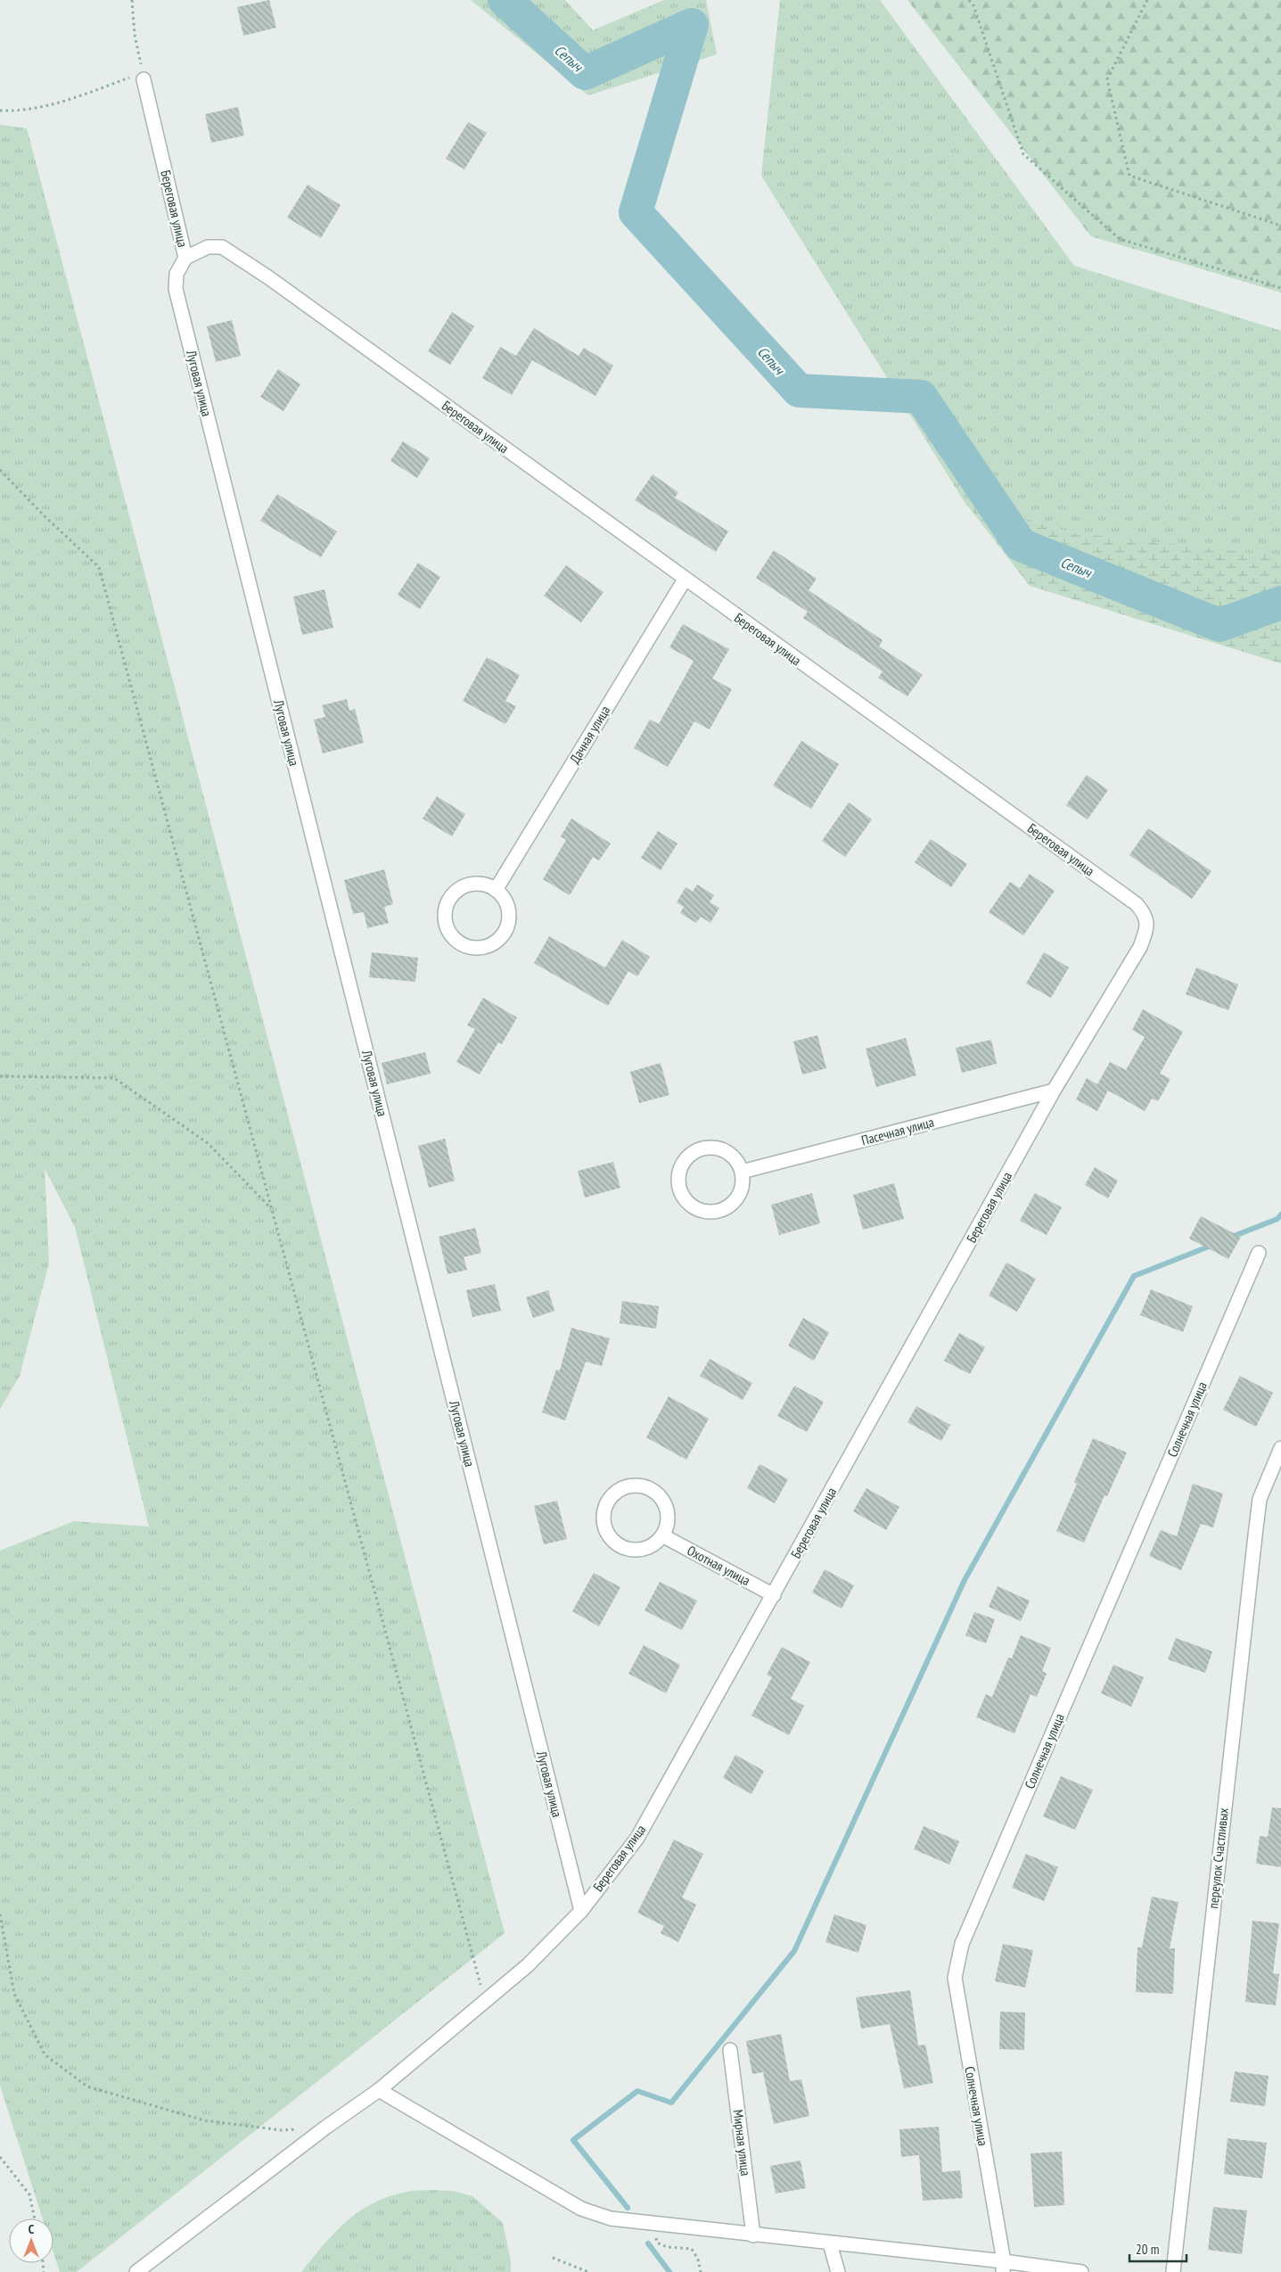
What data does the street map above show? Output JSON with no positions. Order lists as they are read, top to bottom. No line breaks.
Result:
{"streets":{"street":["Береговая улица","Луговая улица","Дачная улица","Пасечная улица","Солнечная улица","Охотная улица","переулок Счастливых","Мирная улица"]},"crossings":[["Береговая улица","Луговая улица"],["Береговая улица","Дачная улица"],["Береговая улица","Пасечная улица"],["Береговая улица","Охотная улица"]],"water":["Сепыч"],"scale_bar":"20 m","north":"top"}
